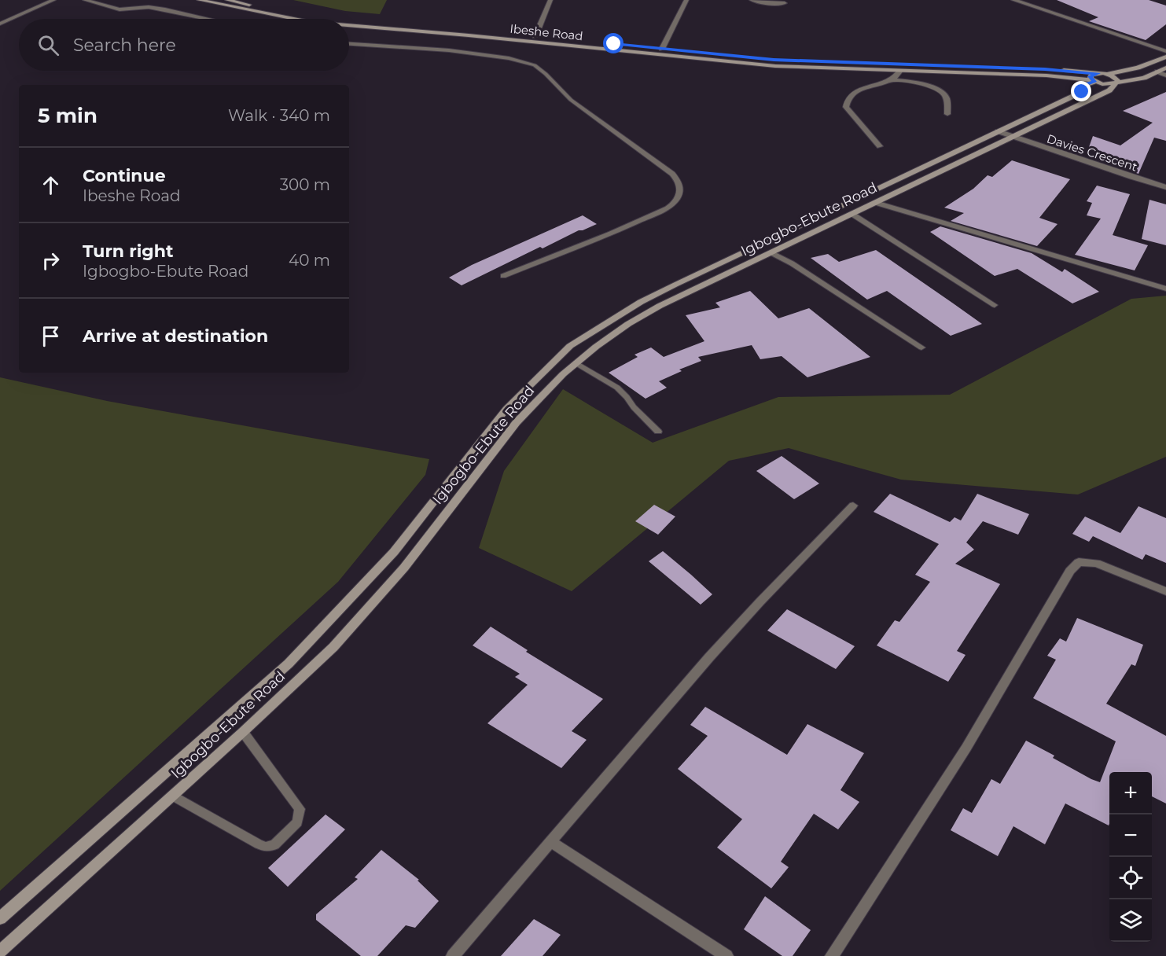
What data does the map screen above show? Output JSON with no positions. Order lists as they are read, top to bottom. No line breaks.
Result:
{"streets":{"main road":["Ibeshe Road","Igbogbo-Ebute Road"],"street":["Davies Crescent"]},"crossings":[["Ibeshe Road","Igbogbo-Ebute Road"],["Davies Crescent","Igbogbo-Ebute Road"]],"page":{"search":"Search here","heading":["5 min","Walk · 340 m"],"list":[["Continue","Ibeshe Road","300 m"],["Turn right","Igbogbo-Ebute Road","40 m"],"Arrive at destination"],"map_buttons":["+","−"]}}
